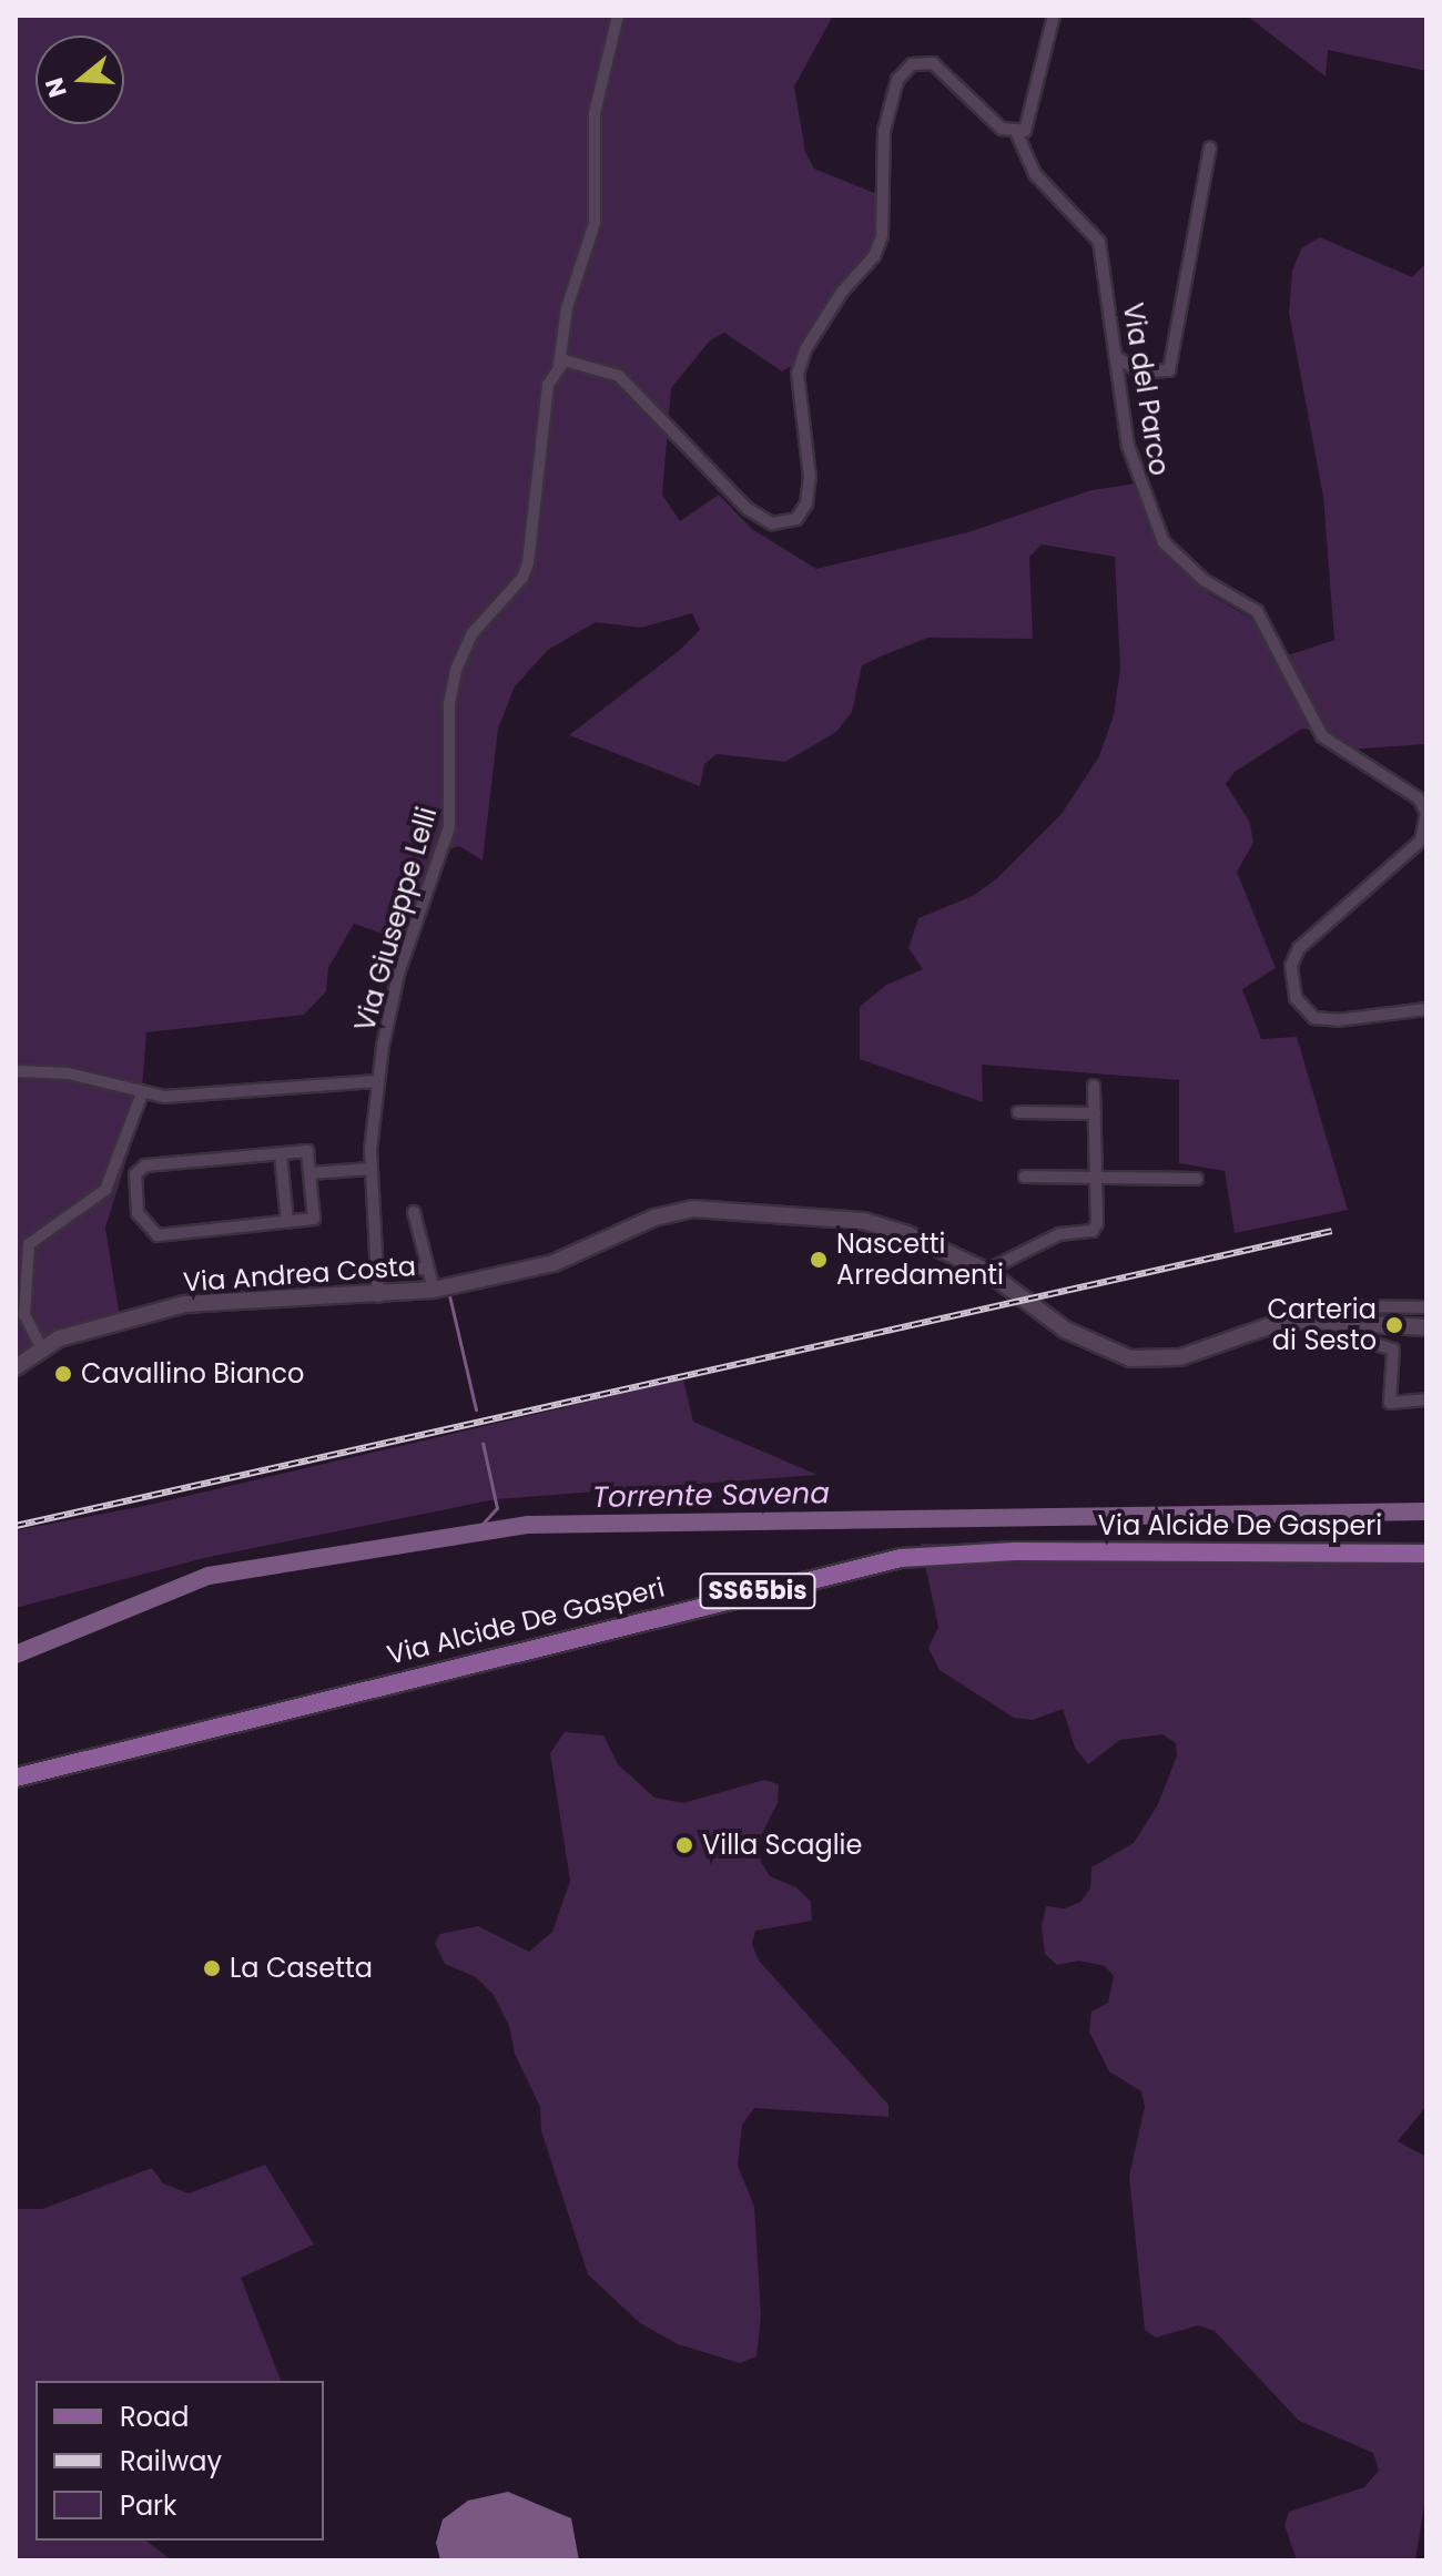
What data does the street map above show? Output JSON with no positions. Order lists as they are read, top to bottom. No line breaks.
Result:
{"streets":{"main road":["Via Andrea Costa","Via Alcide De Gasperi","SS65bis"],"street":["Via del Parco","Via Giuseppe Lelli"]},"crossings":[["Via Giuseppe Lelli","Via Andrea Costa"]],"water":["Torrente Savena"],"places":["Nascetti Arredamenti","Carteria di Sesto","Cavallino Bianco","Villa Scaglie","La Casetta"],"legend":["Road","Railway","Park"],"north":"left"}
